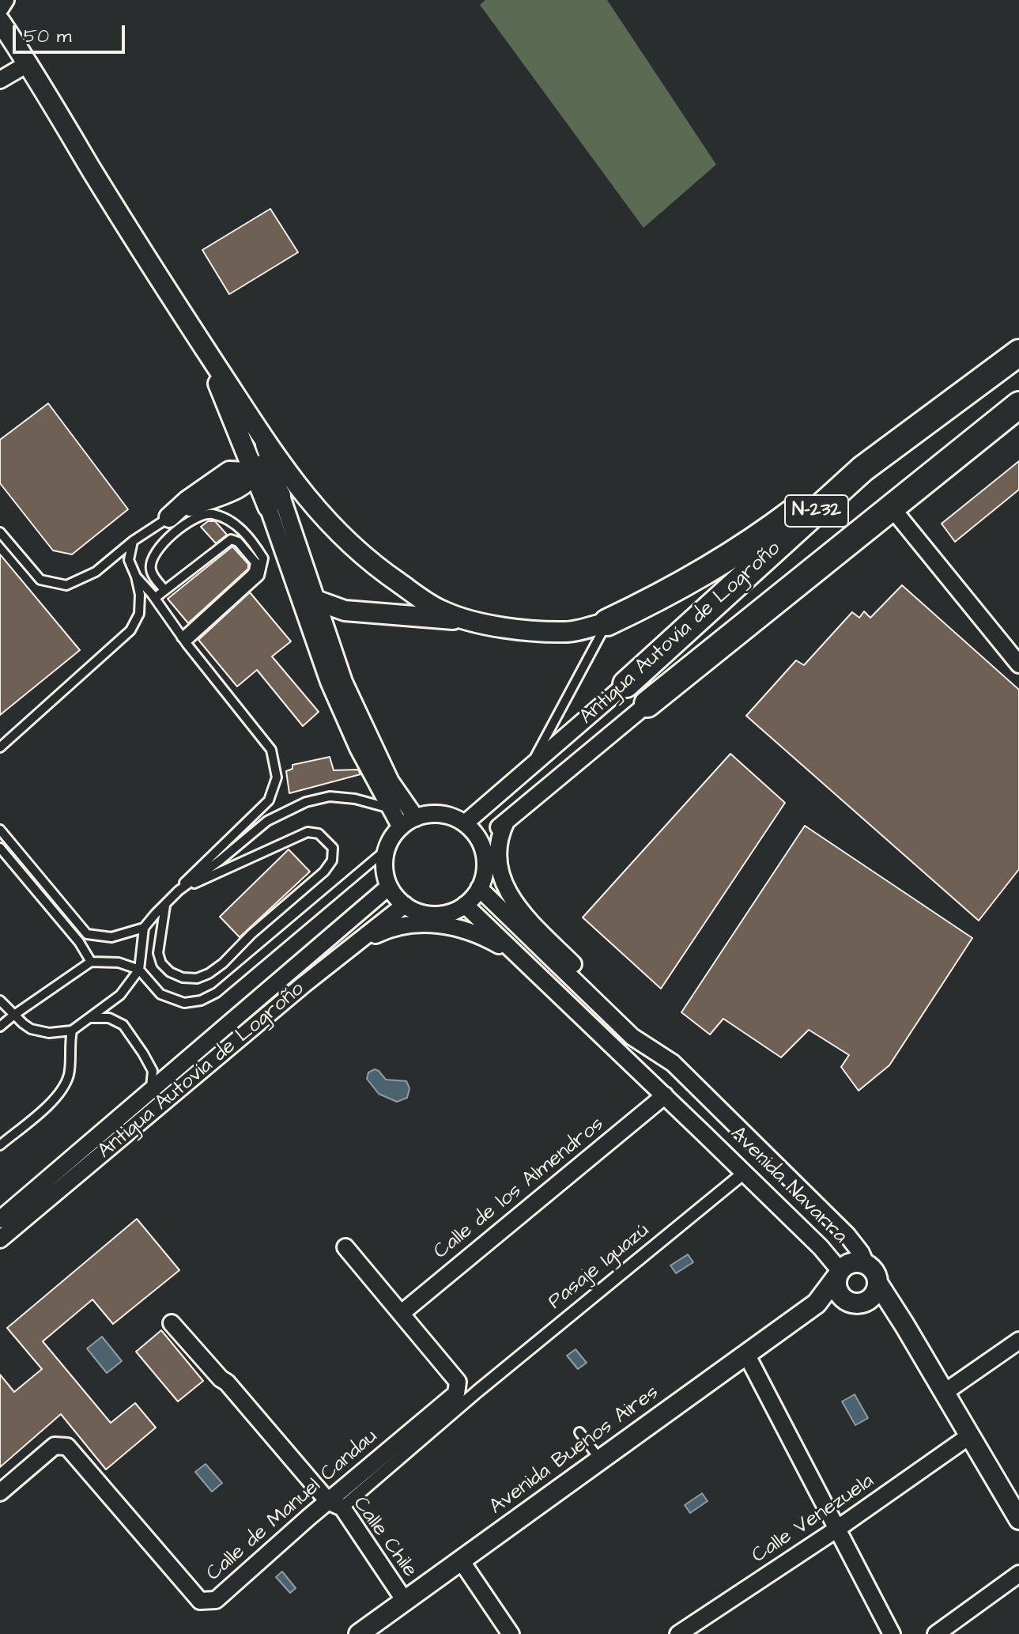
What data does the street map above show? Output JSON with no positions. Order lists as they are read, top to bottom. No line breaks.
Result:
{"streets":{"highway":["N-232","Antigua Autovía de Logroño"],"street":["Avenida Navarra","Calle de los Almendros","Pasaje Iguazú","Avenida Buenos Aires","Calle de Manuel Candau","Calle Venezuela","Calle Chile"]},"crossings":[["Avenida Navarra","Calle de los Almendros"],["Avenida Navarra","Pasaje Iguazú"],["Avenida Navarra","Avenida Buenos Aires"],["Calle de los Almendros","Calle de Manuel Candau"],["Pasaje Iguazú","Calle de Manuel Candau"],["Pasaje Iguazú","Calle Chile"],["Avenida Buenos Aires","Calle Chile"],["Calle de Manuel Candau","Calle Chile"]],"scale_bar":"50 m"}
